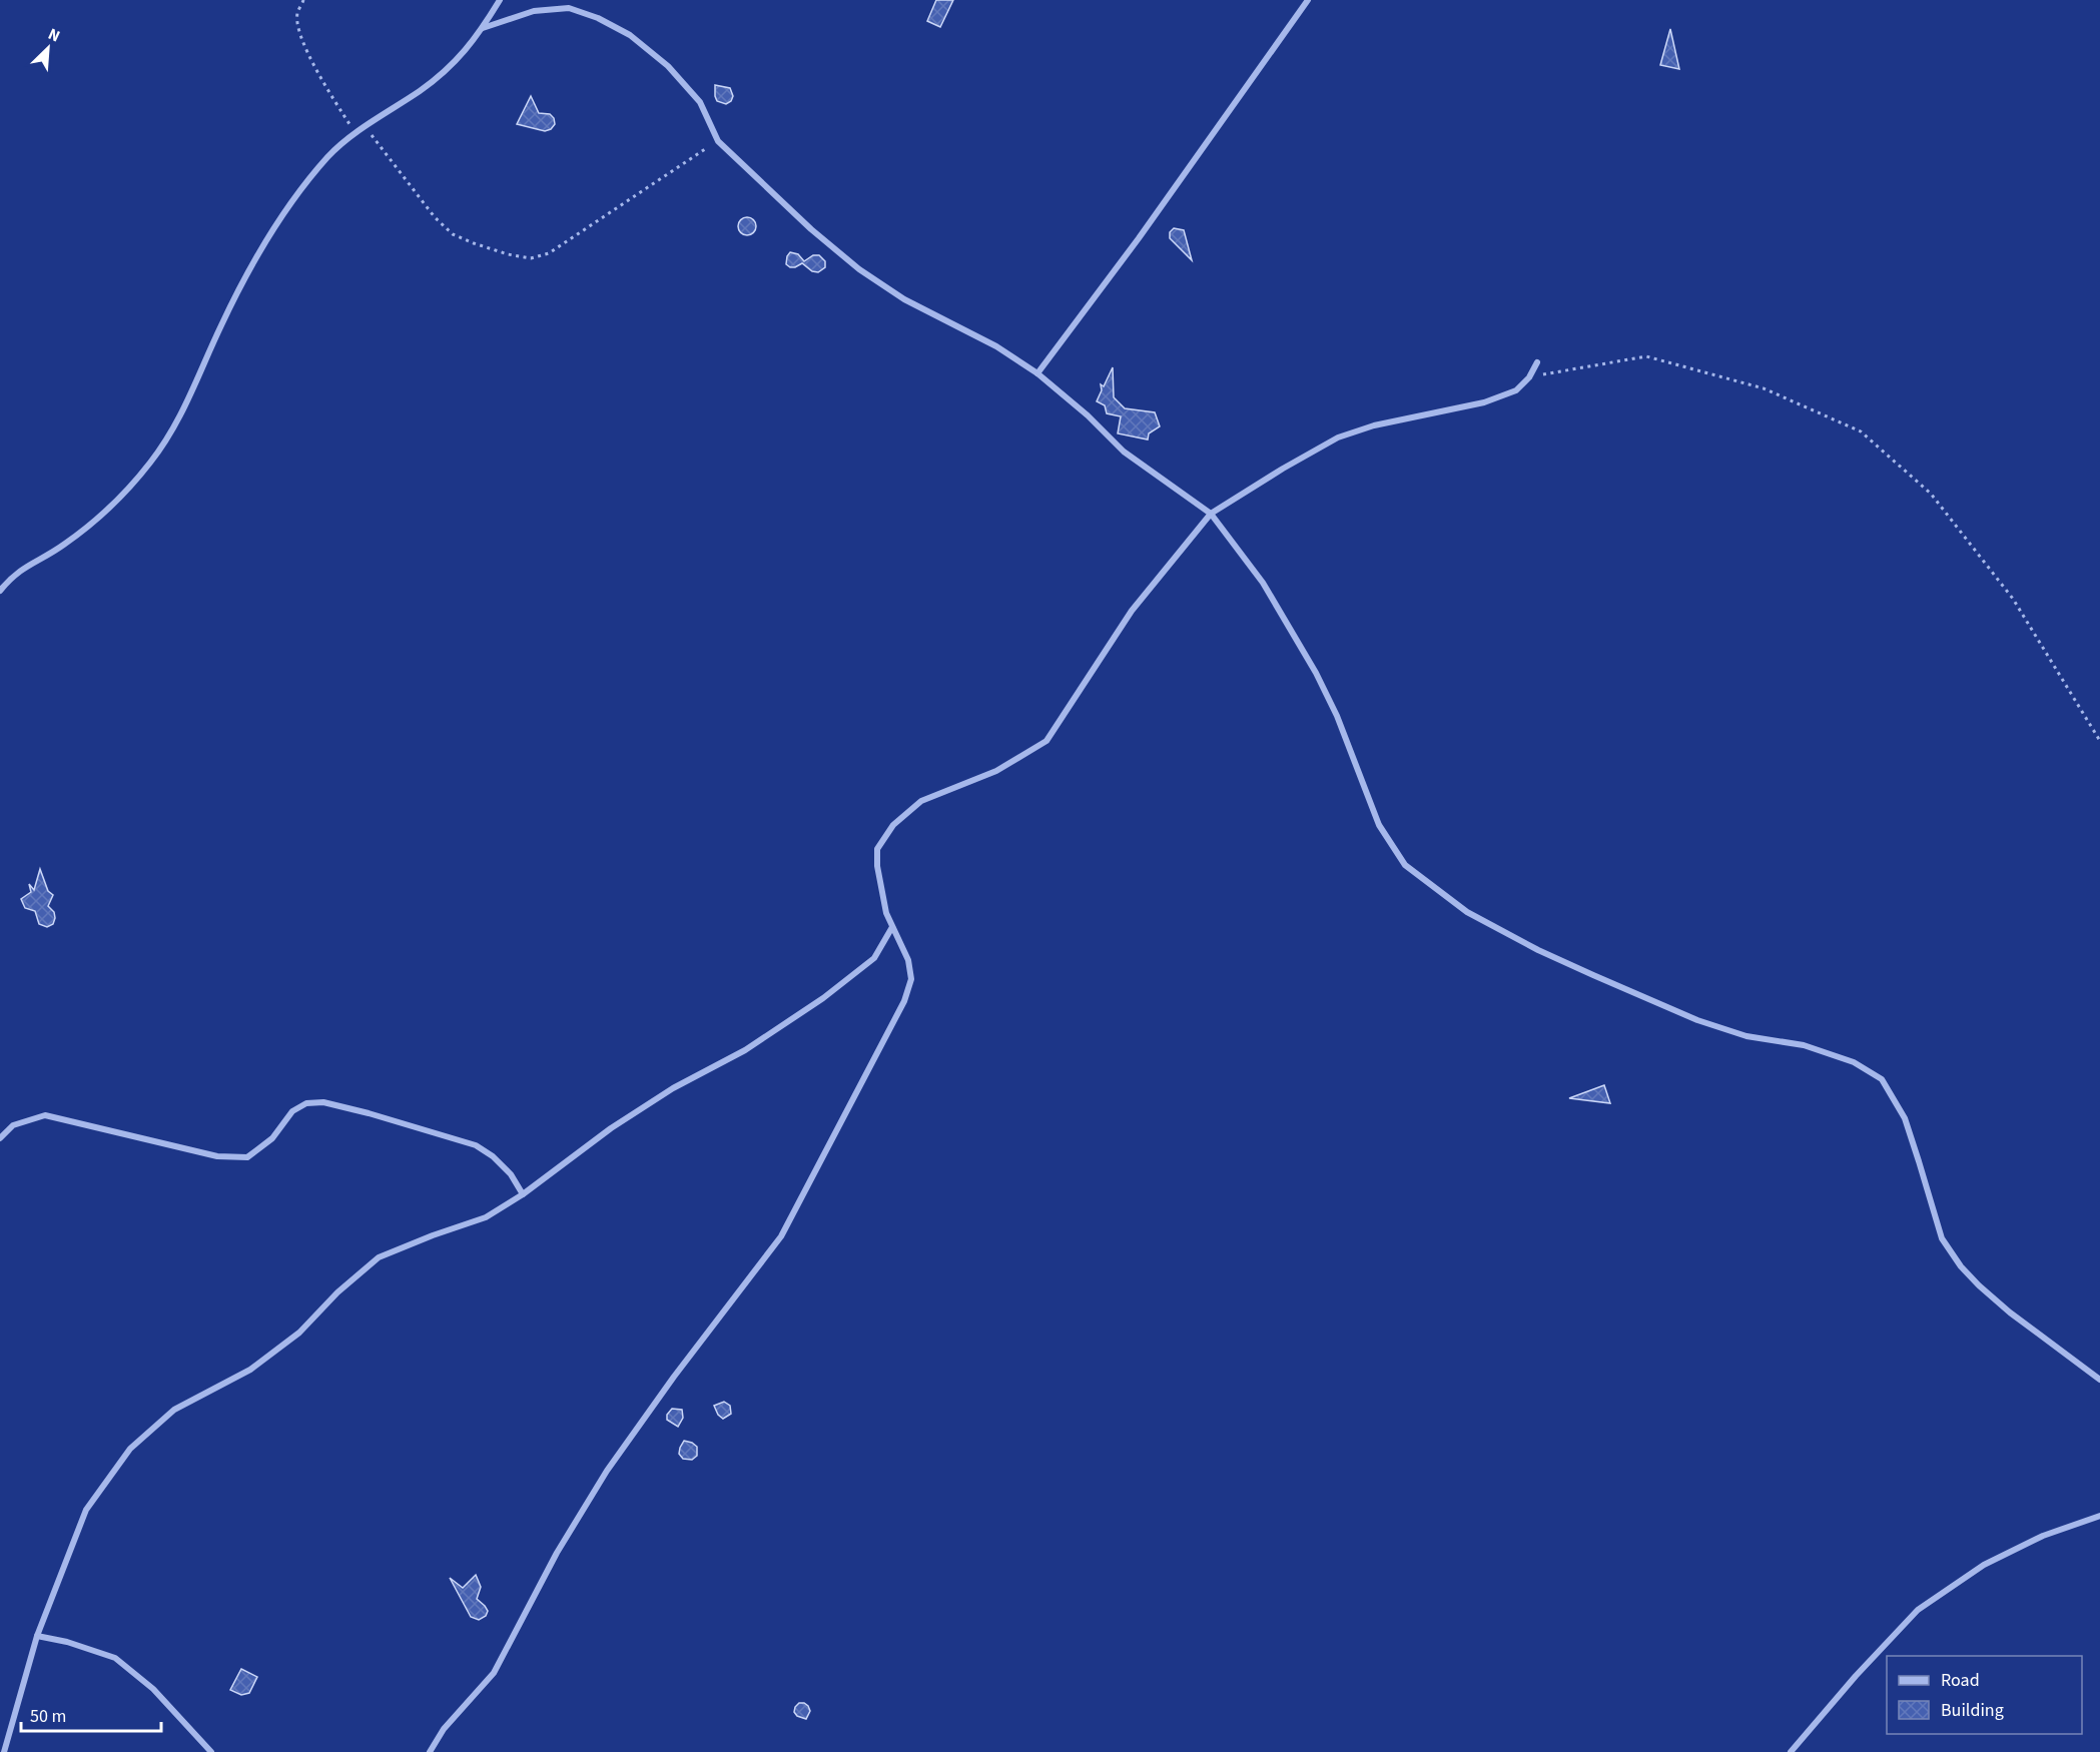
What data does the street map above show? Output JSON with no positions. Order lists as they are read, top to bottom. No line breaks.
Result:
{"legend":["Road","Building"],"scale_bar":"50 m","north":"top right"}
